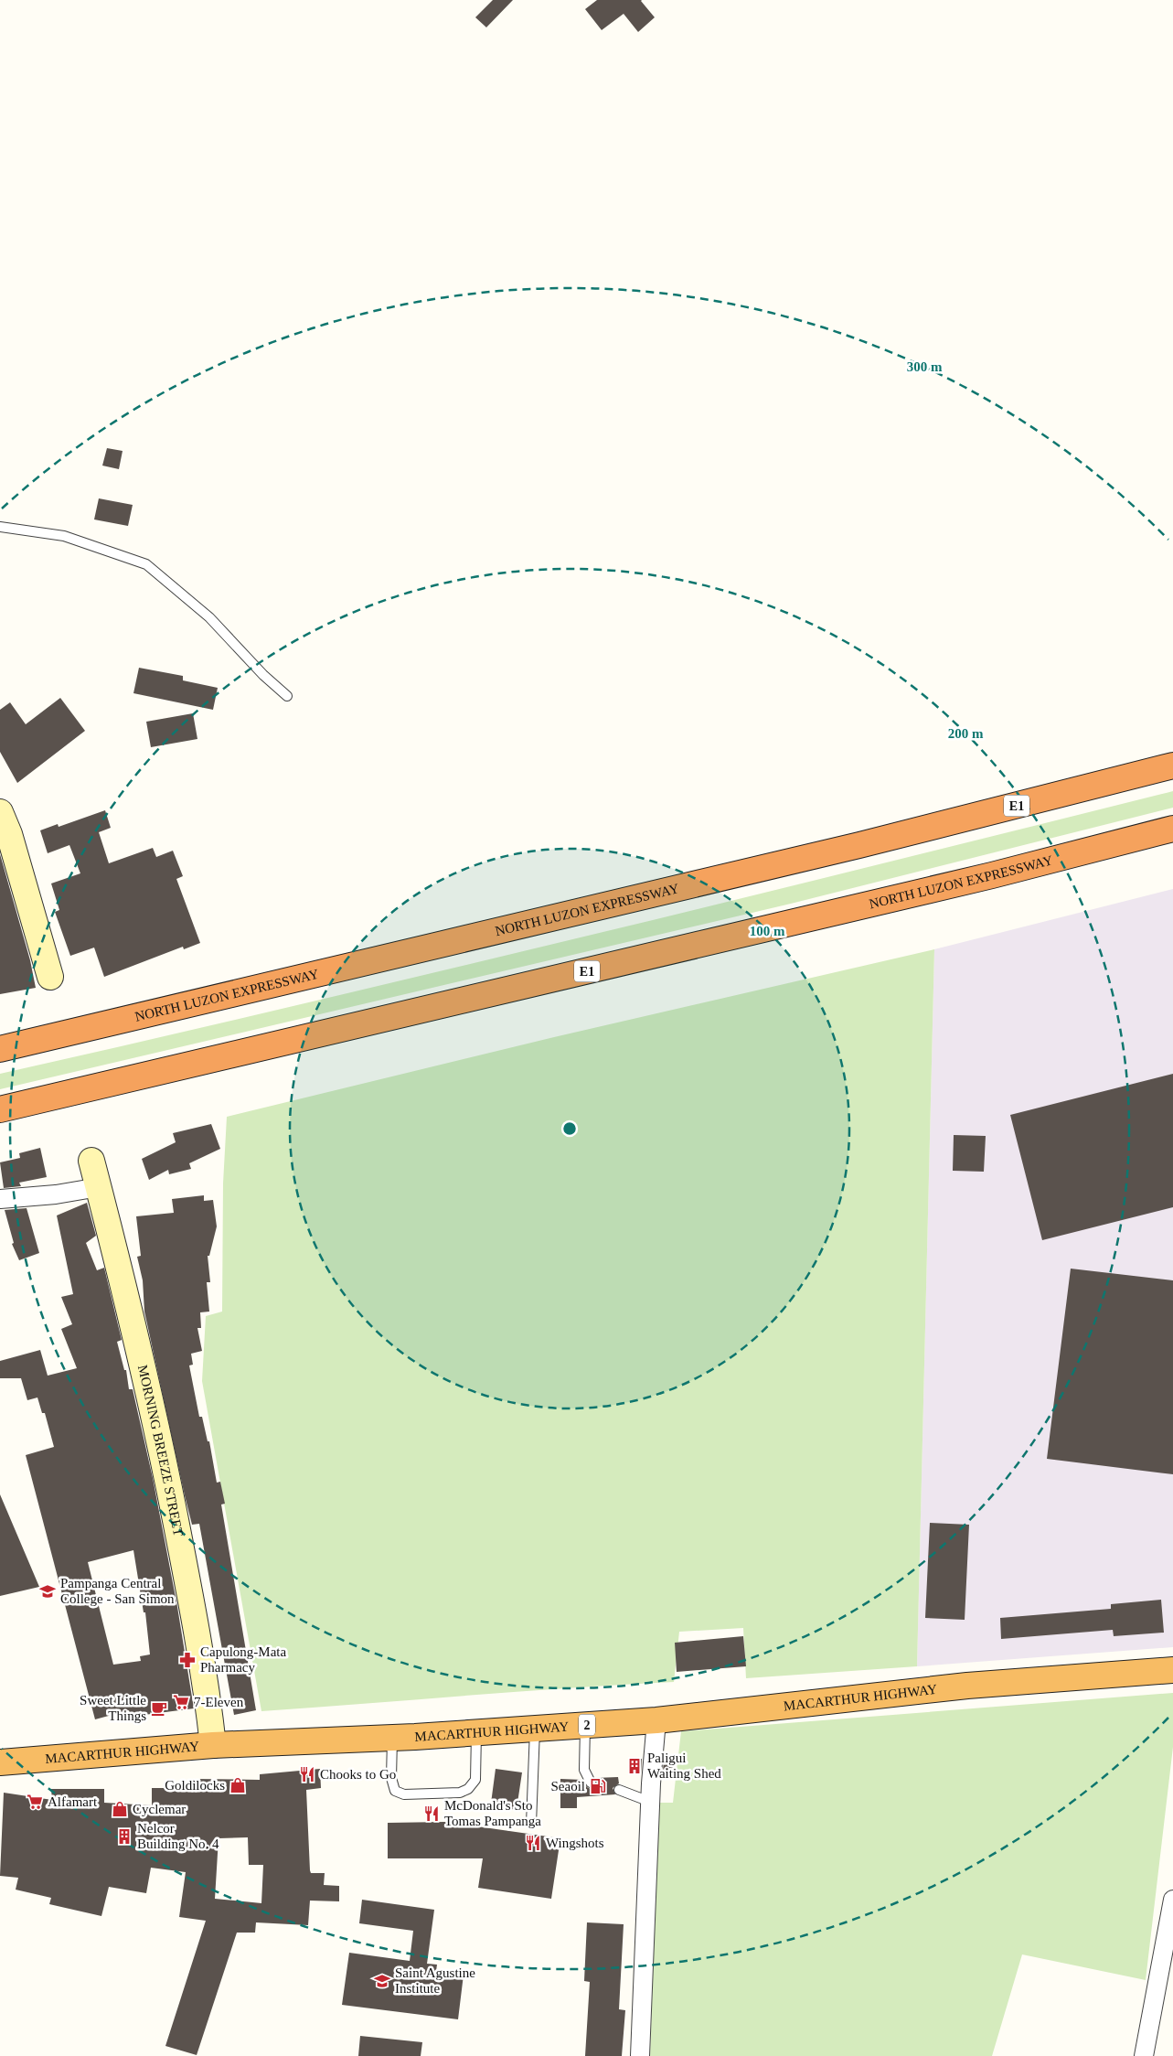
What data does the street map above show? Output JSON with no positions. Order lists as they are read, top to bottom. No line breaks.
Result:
{"streets":{"highway":["E1","NORTH LUZON EXPRESSWAY","MACARTHUR HIGHWAY","2"],"main road":["MORNING BREEZE STREET"]},"crossings":[["MORNING BREEZE STREET","MACARTHUR HIGHWAY"]],"places":{"school or university":["Pampanga Central College - San Simon","Saint Agustine Institute"],"pharmacy":["Capulong-Mata Pharmacy"],"supermarket":["7-Eleven","Alfamart"],"cafe":["Sweet Little Things"],"building":["Paligui Waiting Shed","Nelcor Building No. 4"],"restaurant":["Chooks to Go","McDonald's Sto Tomas Pampanga","Wingshots"],"shop":["Goldilocks","Cyclemar"],"fuel station":["Seaoil"]},"rings":["300 m","200 m","100 m"]}
